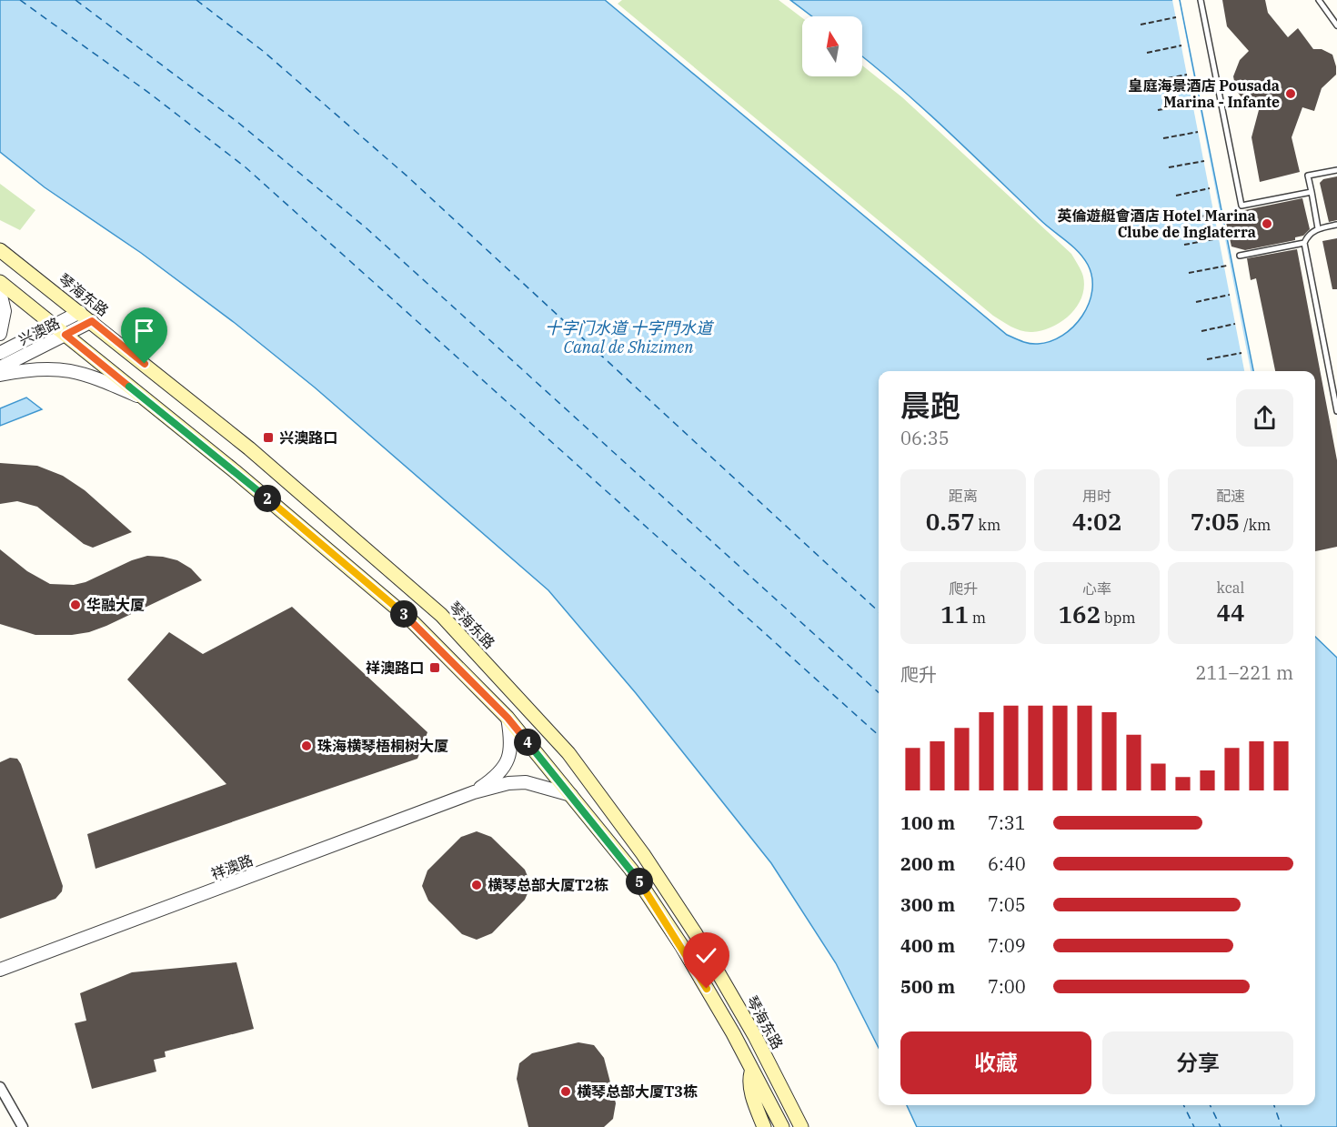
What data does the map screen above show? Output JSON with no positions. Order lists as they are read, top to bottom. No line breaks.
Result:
{"streets":{"main road":["琴海东路"],"street":["兴澳路","祥澳路"]},"crossings":[["琴海东路","兴澳路"]],"water":["十字门水道 十字門水道 Canal de Shizimen"],"places":{"other":["皇庭海景酒店 Pousada Marina - Infante","英倫遊艇會酒店 Hotel Marina Clube de Inglaterra","华融大厦","珠海横琴梧桐树大厦","横琴总部大厦T2栋","横琴总部大厦T3栋"],"transit":["兴澳路口","祥澳路口"]},"north":"top","page":{"heading":["晨跑","06:35"],"stats":[["距离","0.57 km"],["用时","4:02"],["配速","7:05 /km"],["爬升","11 m"],["心率","162 bpm"],["kcal","44"]],"pins":["2","3","4","5"],"chart":["爬升","211–221 m"],"list":[{"name":"100 m","note":"7:31"},{"name":"200 m","note":"6:40"},{"name":"300 m","note":"7:05"},{"name":"400 m","note":"7:09"},{"name":"500 m","note":"7:00"}],"buttons":["收藏","分享"]}}
